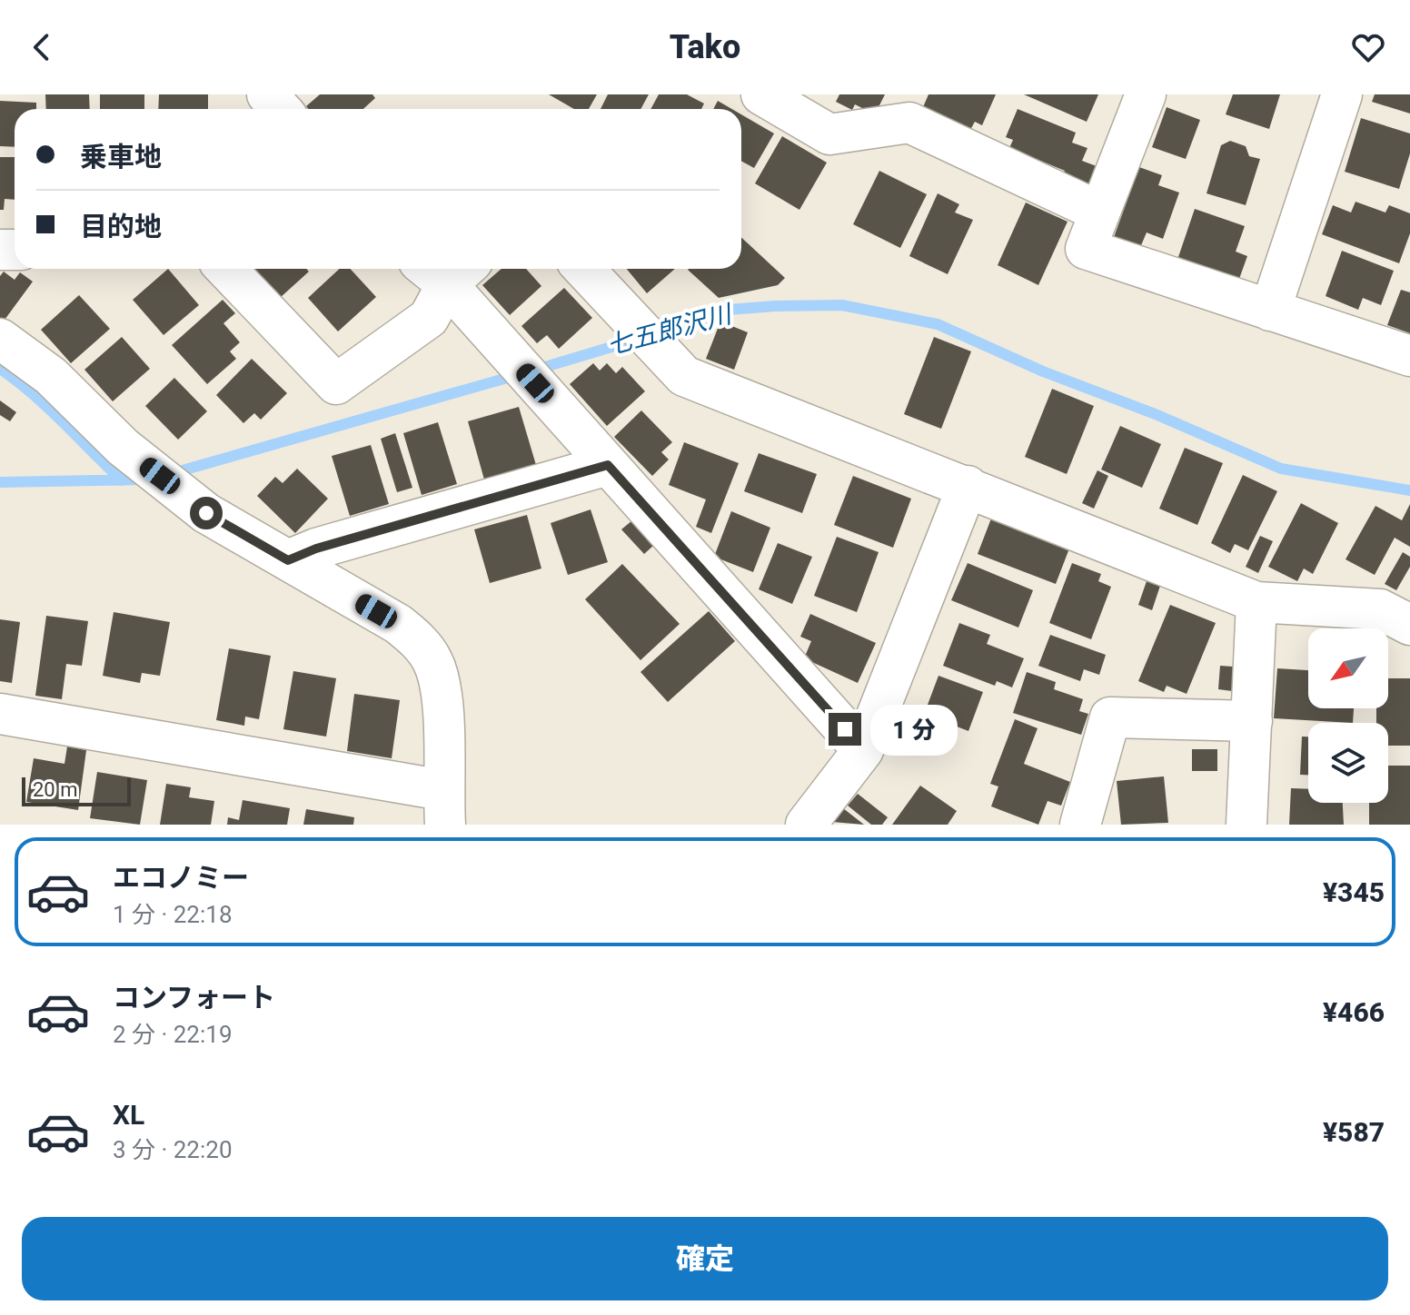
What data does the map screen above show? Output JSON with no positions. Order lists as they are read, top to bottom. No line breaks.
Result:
{"water":["七五郎沢川"],"scale_bar":"20 m","north":"bottom left","page":{"header":"Tako","banner":["乗車地","目的地"],"bubble":"1 分","scale":"20 m","list":[{"name":"エコノミー","note":"1 分 · 22:18","value":"¥345"},{"name":"コンフォート","note":"2 分 · 22:19","value":"¥466"},{"name":"XL","note":"3 分 · 22:20","value":"¥587"}],"buttons":"確定"}}
